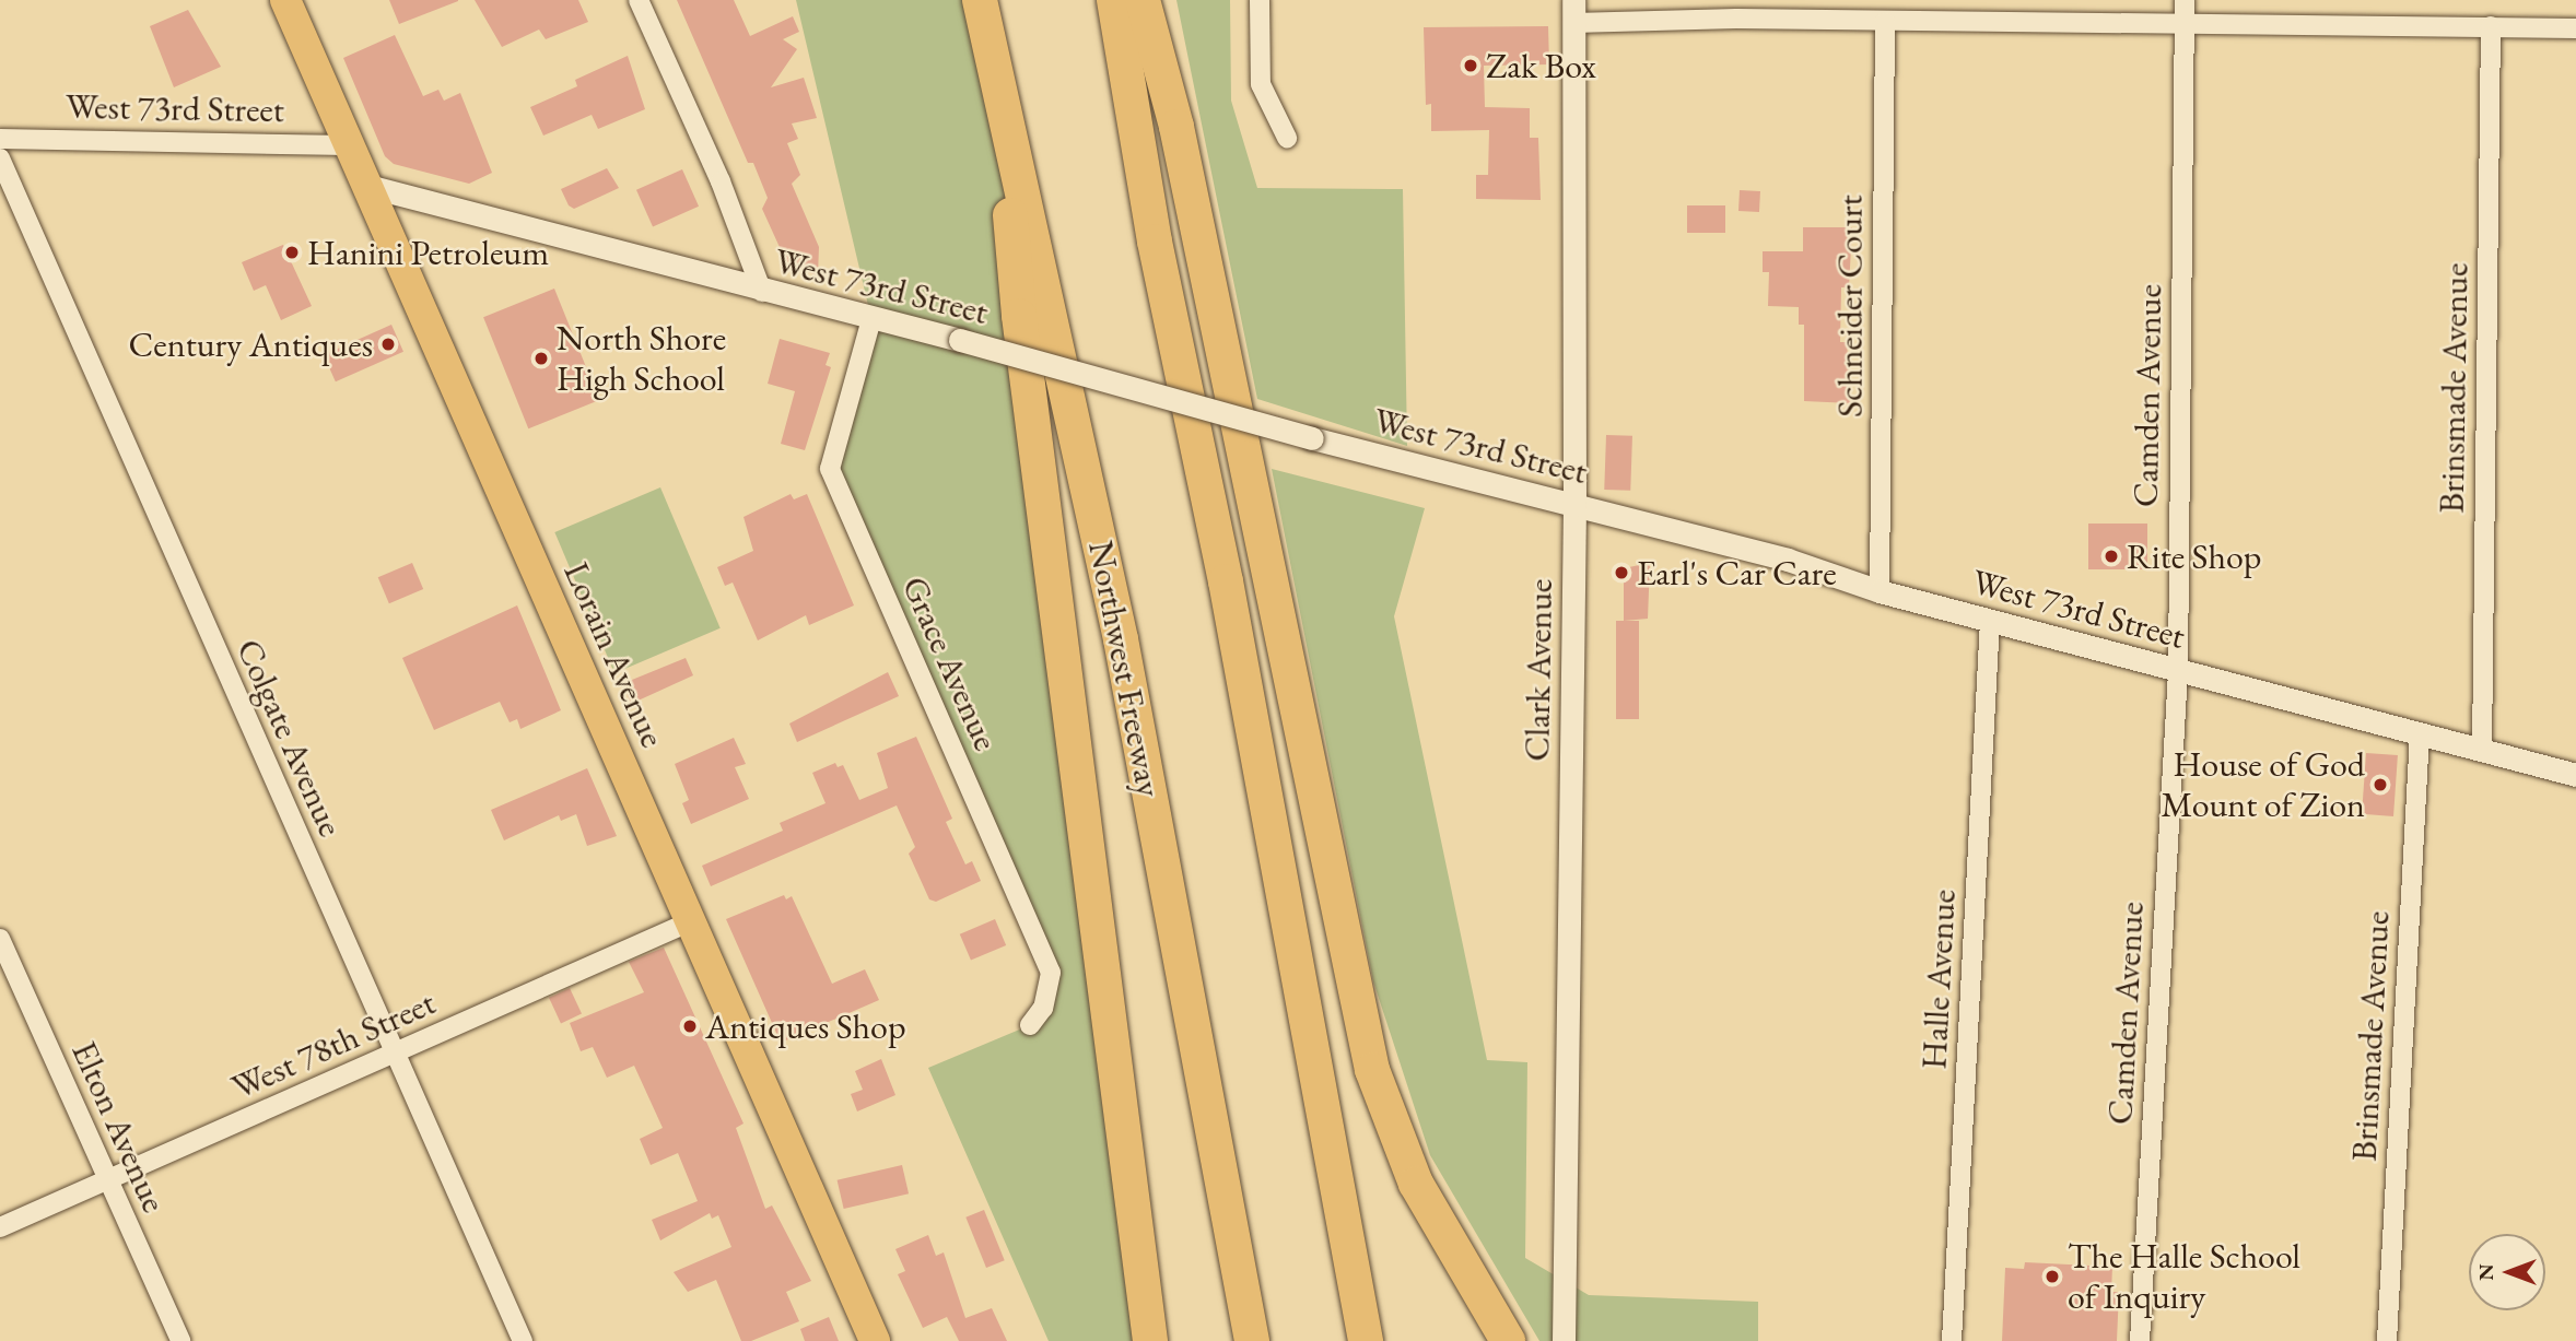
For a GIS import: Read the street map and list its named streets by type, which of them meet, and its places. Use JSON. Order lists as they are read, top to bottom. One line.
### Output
{"streets":{"highway":["Northwest Freeway"],"main road":["Lorain Avenue"],"street":["West 73rd Street","Schneider Court","Brinsmade Avenue","Camden Avenue","Grace Avenue","Clark Avenue","Colgate Avenue","Halle Avenue","West 78th Street","Elton Avenue"]},"crossings":[["West 73rd Street","Schneider Court"],["West 73rd Street","Brinsmade Avenue"],["West 73rd Street","Camden Avenue"],["West 73rd Street","Lorain Avenue"],["West 73rd Street","Grace Avenue"],["West 73rd Street","Clark Avenue"],["West 73rd Street","Halle Avenue"],["Lorain Avenue","West 78th Street"],["Colgate Avenue","West 78th Street"],["West 78th Street","Elton Avenue"]],"places":["Zak Box","Hanini Petroleum","Century Antiques","North Shore High School","Rite Shop","Earl's Car Care","House of God Mount of Zion","Antiques Shop","The Halle School of Inquiry"],"north":"left"}
